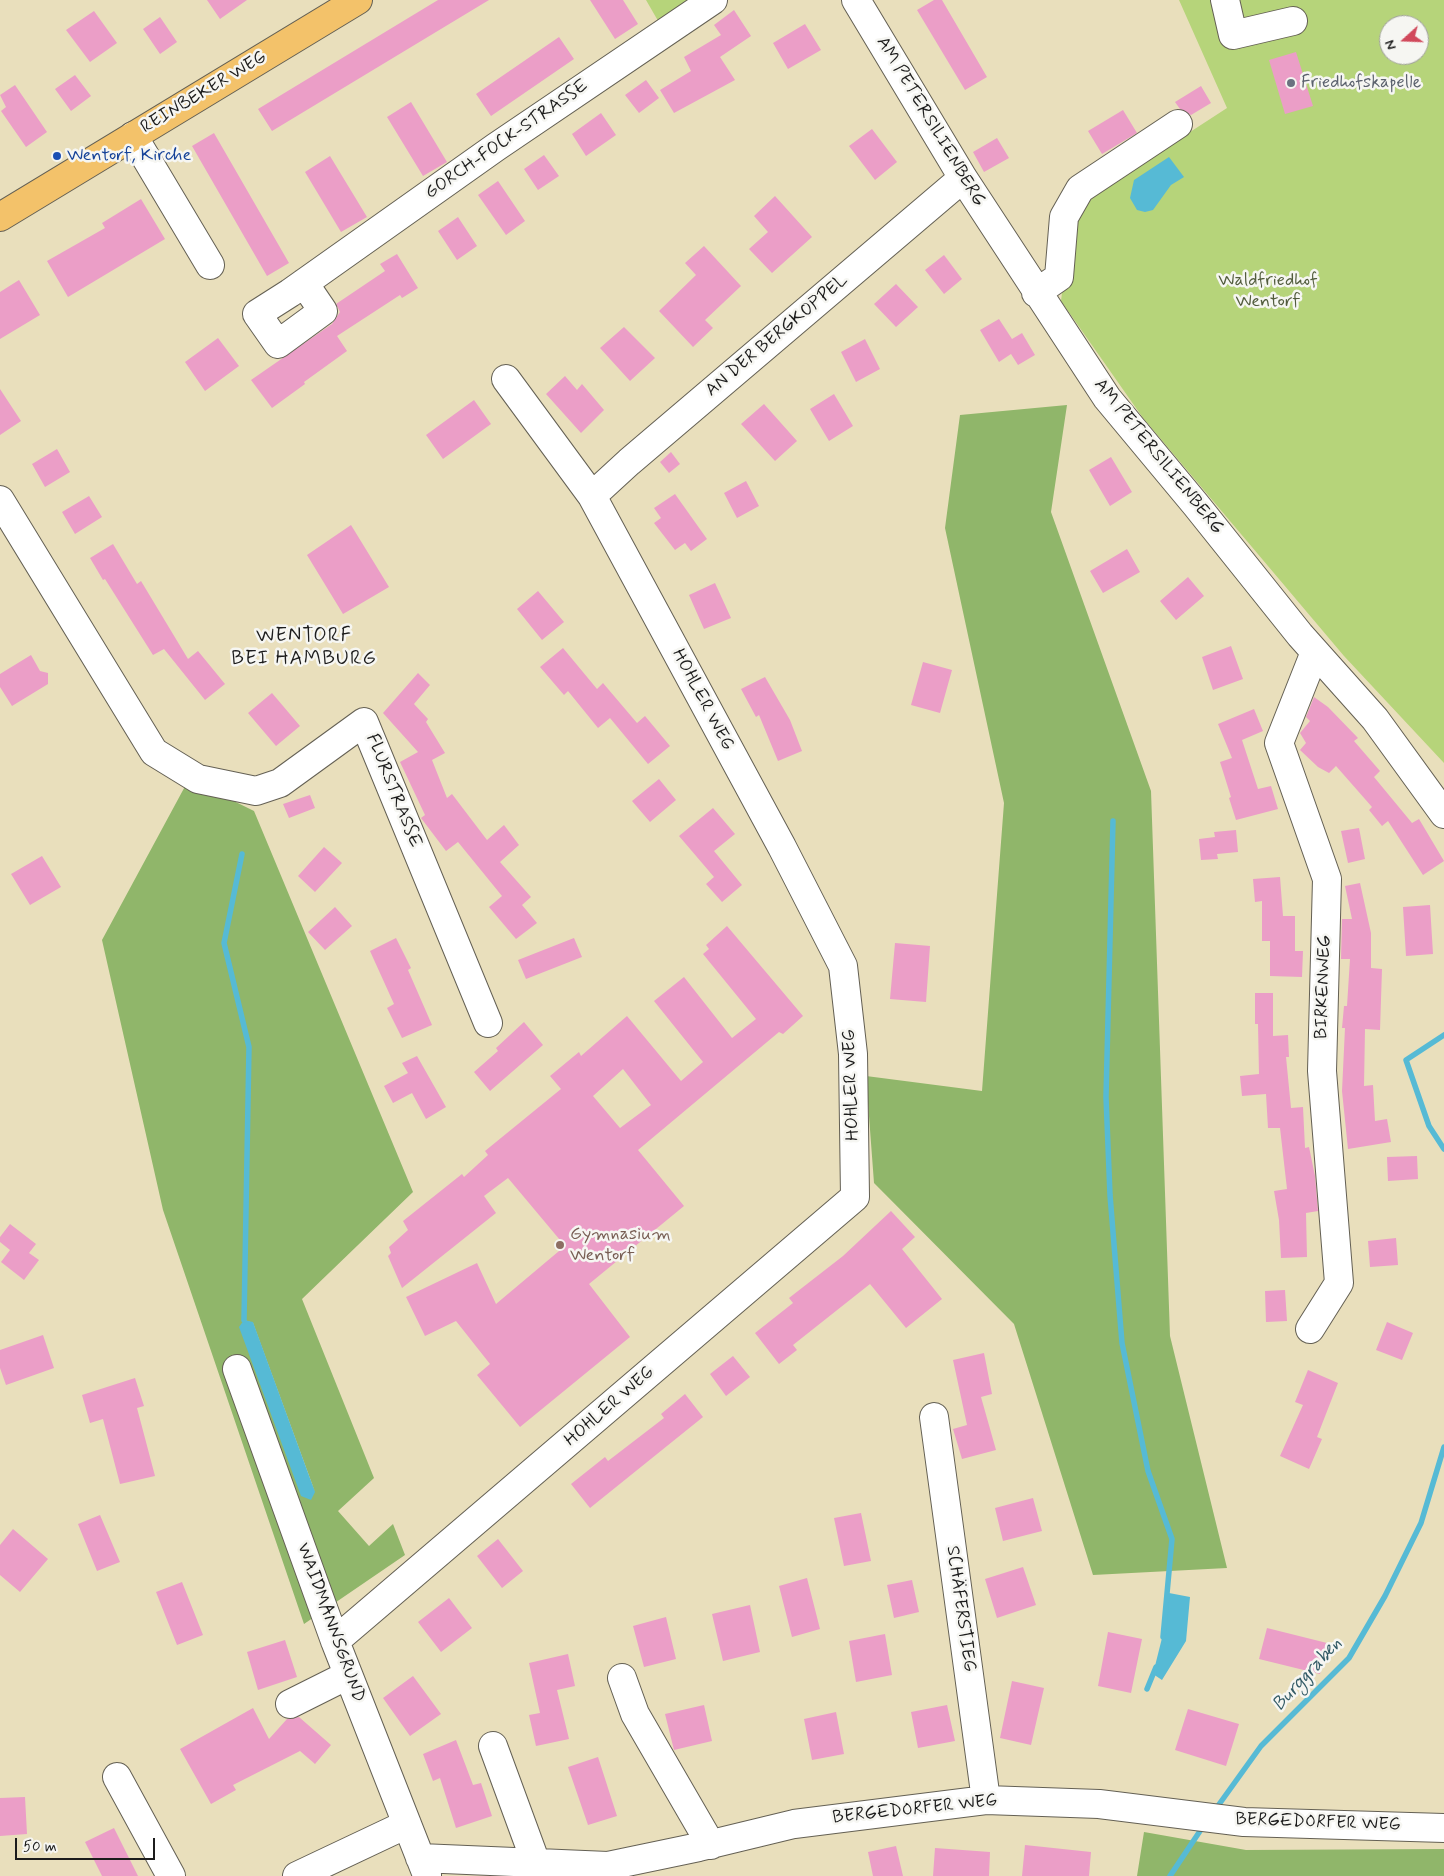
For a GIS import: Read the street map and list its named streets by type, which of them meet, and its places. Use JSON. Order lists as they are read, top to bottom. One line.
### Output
{"streets":{"main road":["REINBEKER WEG"],"street":["AM PETERSILIENBERG","GORCH-FOCK-STRASSE","AN DER BERGKOPPEL","HOHLER WEG","FLURSTRASSE","BIRKENWEG","SCHÄFERSTIEG","WAIDMANNSGRUND","BERGEDORFER WEG"]},"crossings":[["AM PETERSILIENBERG","AN DER BERGKOPPEL"],["AM PETERSILIENBERG","BIRKENWEG"],["AN DER BERGKOPPEL","HOHLER WEG"],["HOHLER WEG","WAIDMANNSGRUND"],["SCHÄFERSTIEG","BERGEDORFER WEG"],["WAIDMANNSGRUND","BERGEDORFER WEG"]],"districts":["WENTORF BEI HAMBURG"],"water":["Burggraben"],"parks":["Waldfriedhof Wentorf"],"places":["Friedhofskapelle","Wentorf, Kirche","Gymnasium Wentorf"],"scale_bar":"50 m","north":"left"}
